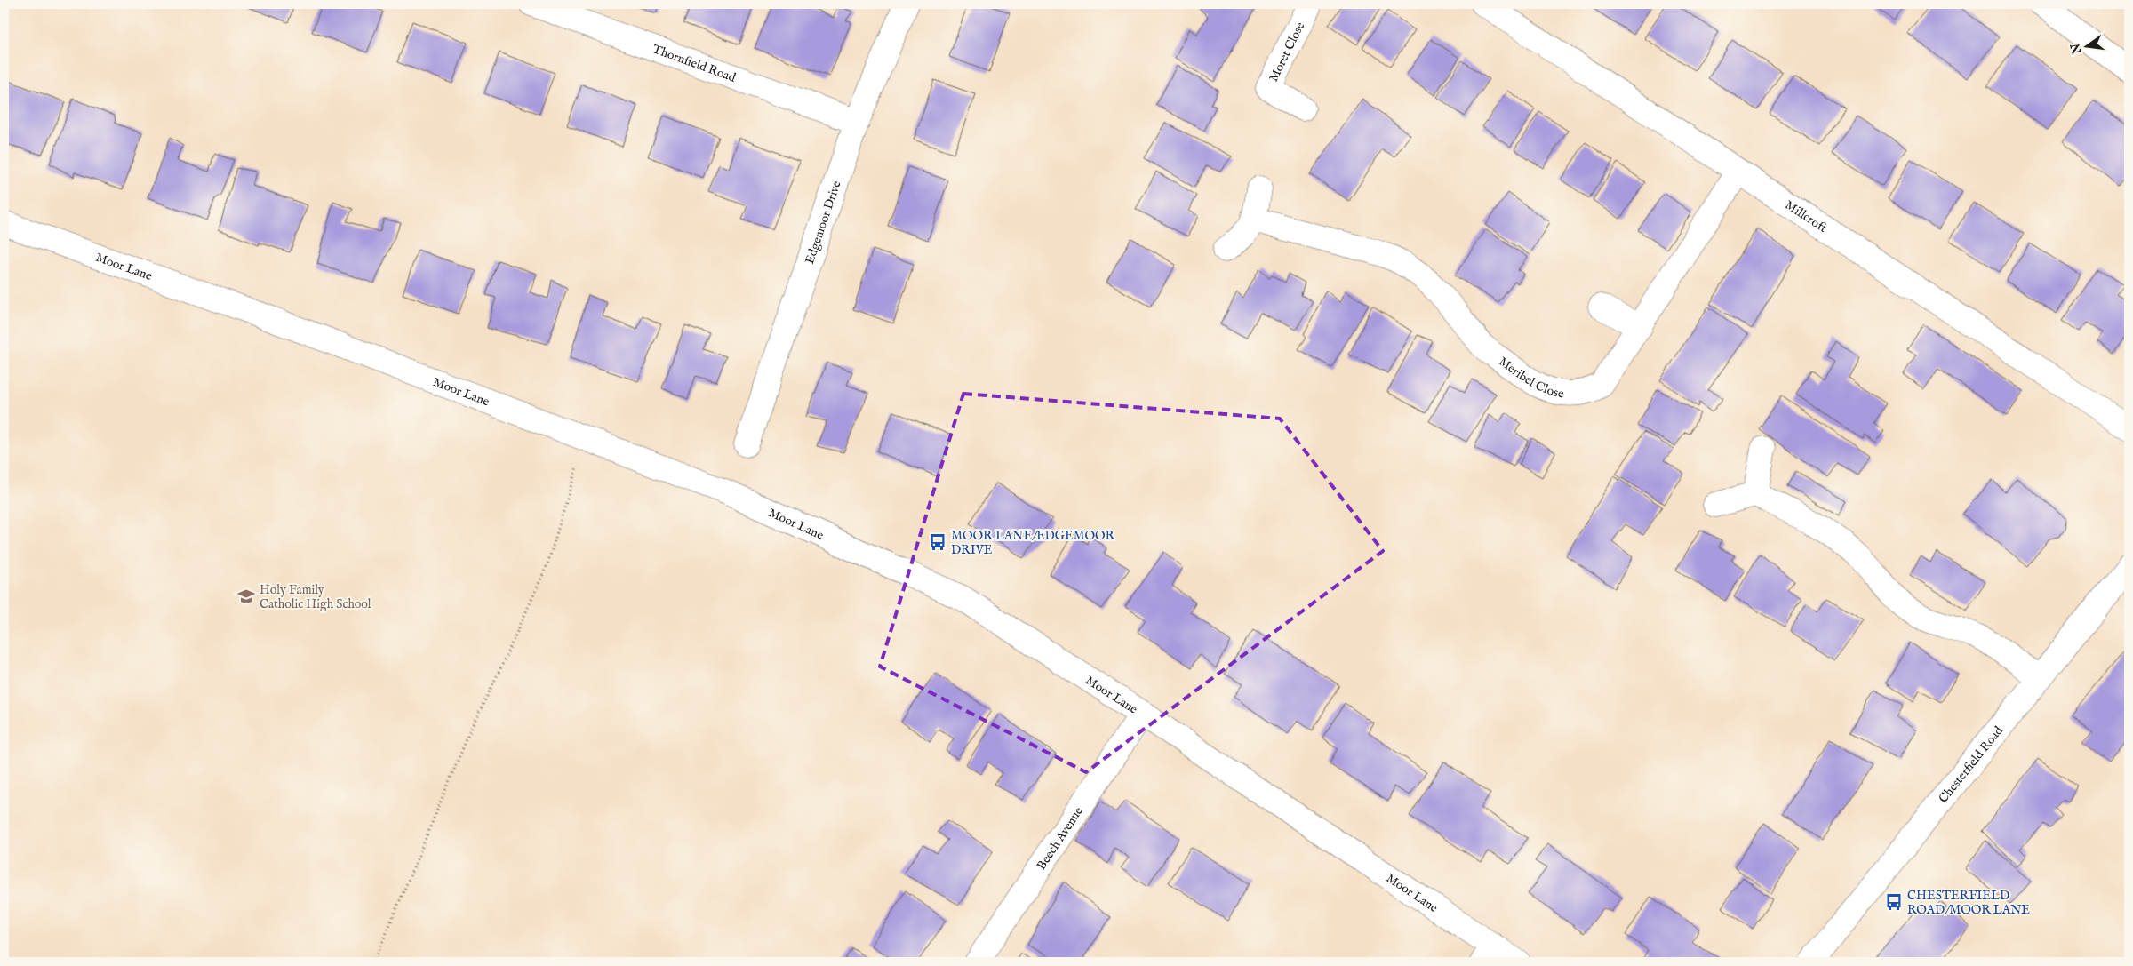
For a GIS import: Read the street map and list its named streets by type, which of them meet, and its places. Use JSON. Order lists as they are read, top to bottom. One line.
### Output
{"streets":{"main road":["Moret Close","Thornfield Road","Millcroft","Edgemoor Drive","Moor Lane","Meribel Close","Chesterfield Road","Beech Avenue"]},"crossings":[["Thornfield Road","Edgemoor Drive"],["Millcroft","Meribel Close"],["Moor Lane","Beech Avenue"]],"places":{"bus stop":["MOOR LANE/EDGEMOOR DRIVE","CHESTERFIELD ROAD/MOOR LANE"],"school or university":["Holy Family Catholic High School"]},"north":"left"}
